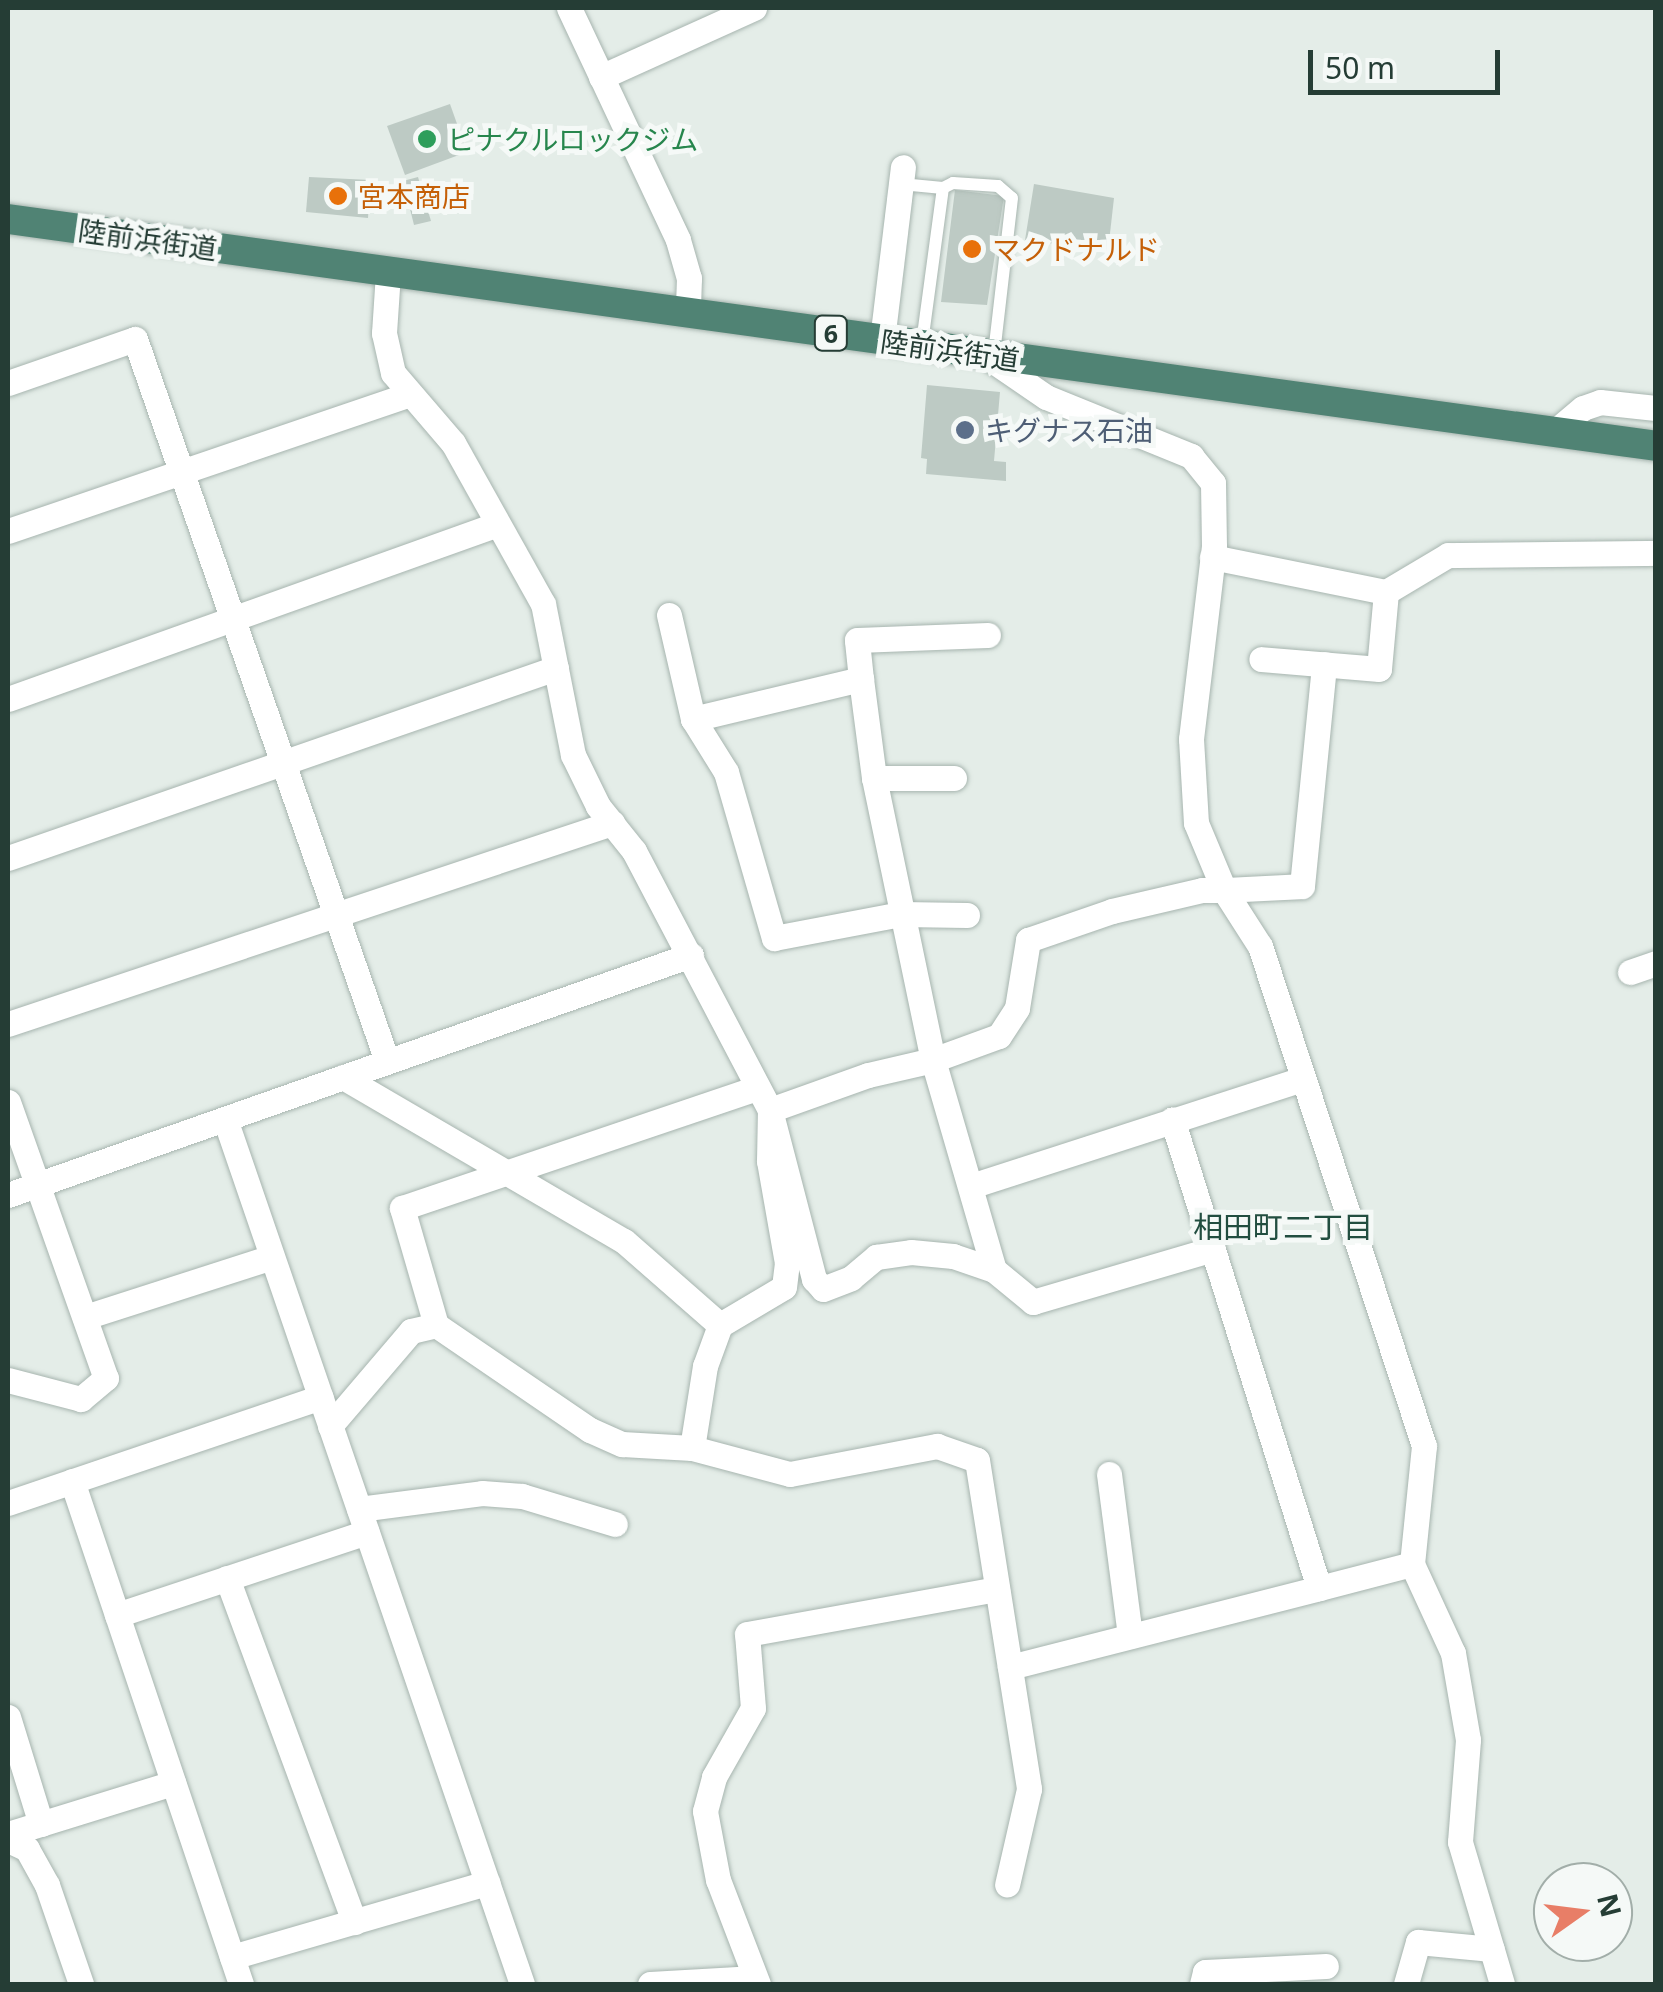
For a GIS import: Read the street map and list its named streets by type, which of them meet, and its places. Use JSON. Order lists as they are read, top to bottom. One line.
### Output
{"streets":{"highway":["陸前浜街道","6"]},"districts":["相田町二丁目"],"places":["ピナクルロックジム","宮本商店","マクドナルド","キグナス石油"],"scale_bar":"50 m","north":"right"}
